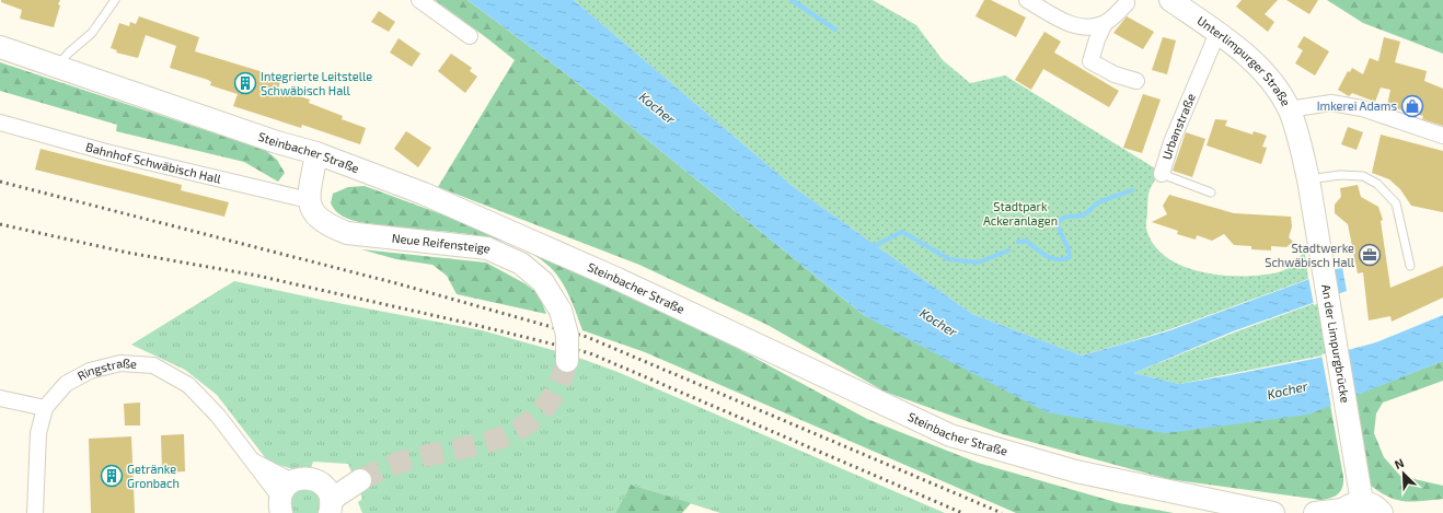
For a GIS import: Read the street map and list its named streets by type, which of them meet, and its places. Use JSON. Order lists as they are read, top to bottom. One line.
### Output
{"streets":{"main road":["Unterlimpurger Straße","Steinbacher Straße","Neue Reifensteige","An der Limpurgbrücke"],"street":["Urbanstraße","Bahnhof Schwäbisch Hall","Ringstraße"]},"crossings":[["Unterlimpurger Straße","Urbanstraße"],["Unterlimpurger Straße","An der Limpurgbrücke"],["Bahnhof Schwäbisch Hall","Neue Reifensteige"]],"water":["Kocher"],"parks":["Stadtpark Ackeranlagen"],"places":{"building":["Integrierte Leitstelle Schwäbisch Hall","Getränke Gronbach"],"shop":["Imkerei Adams"],"office":["Stadtwerke Schwäbisch Hall"]},"north":"top left"}
